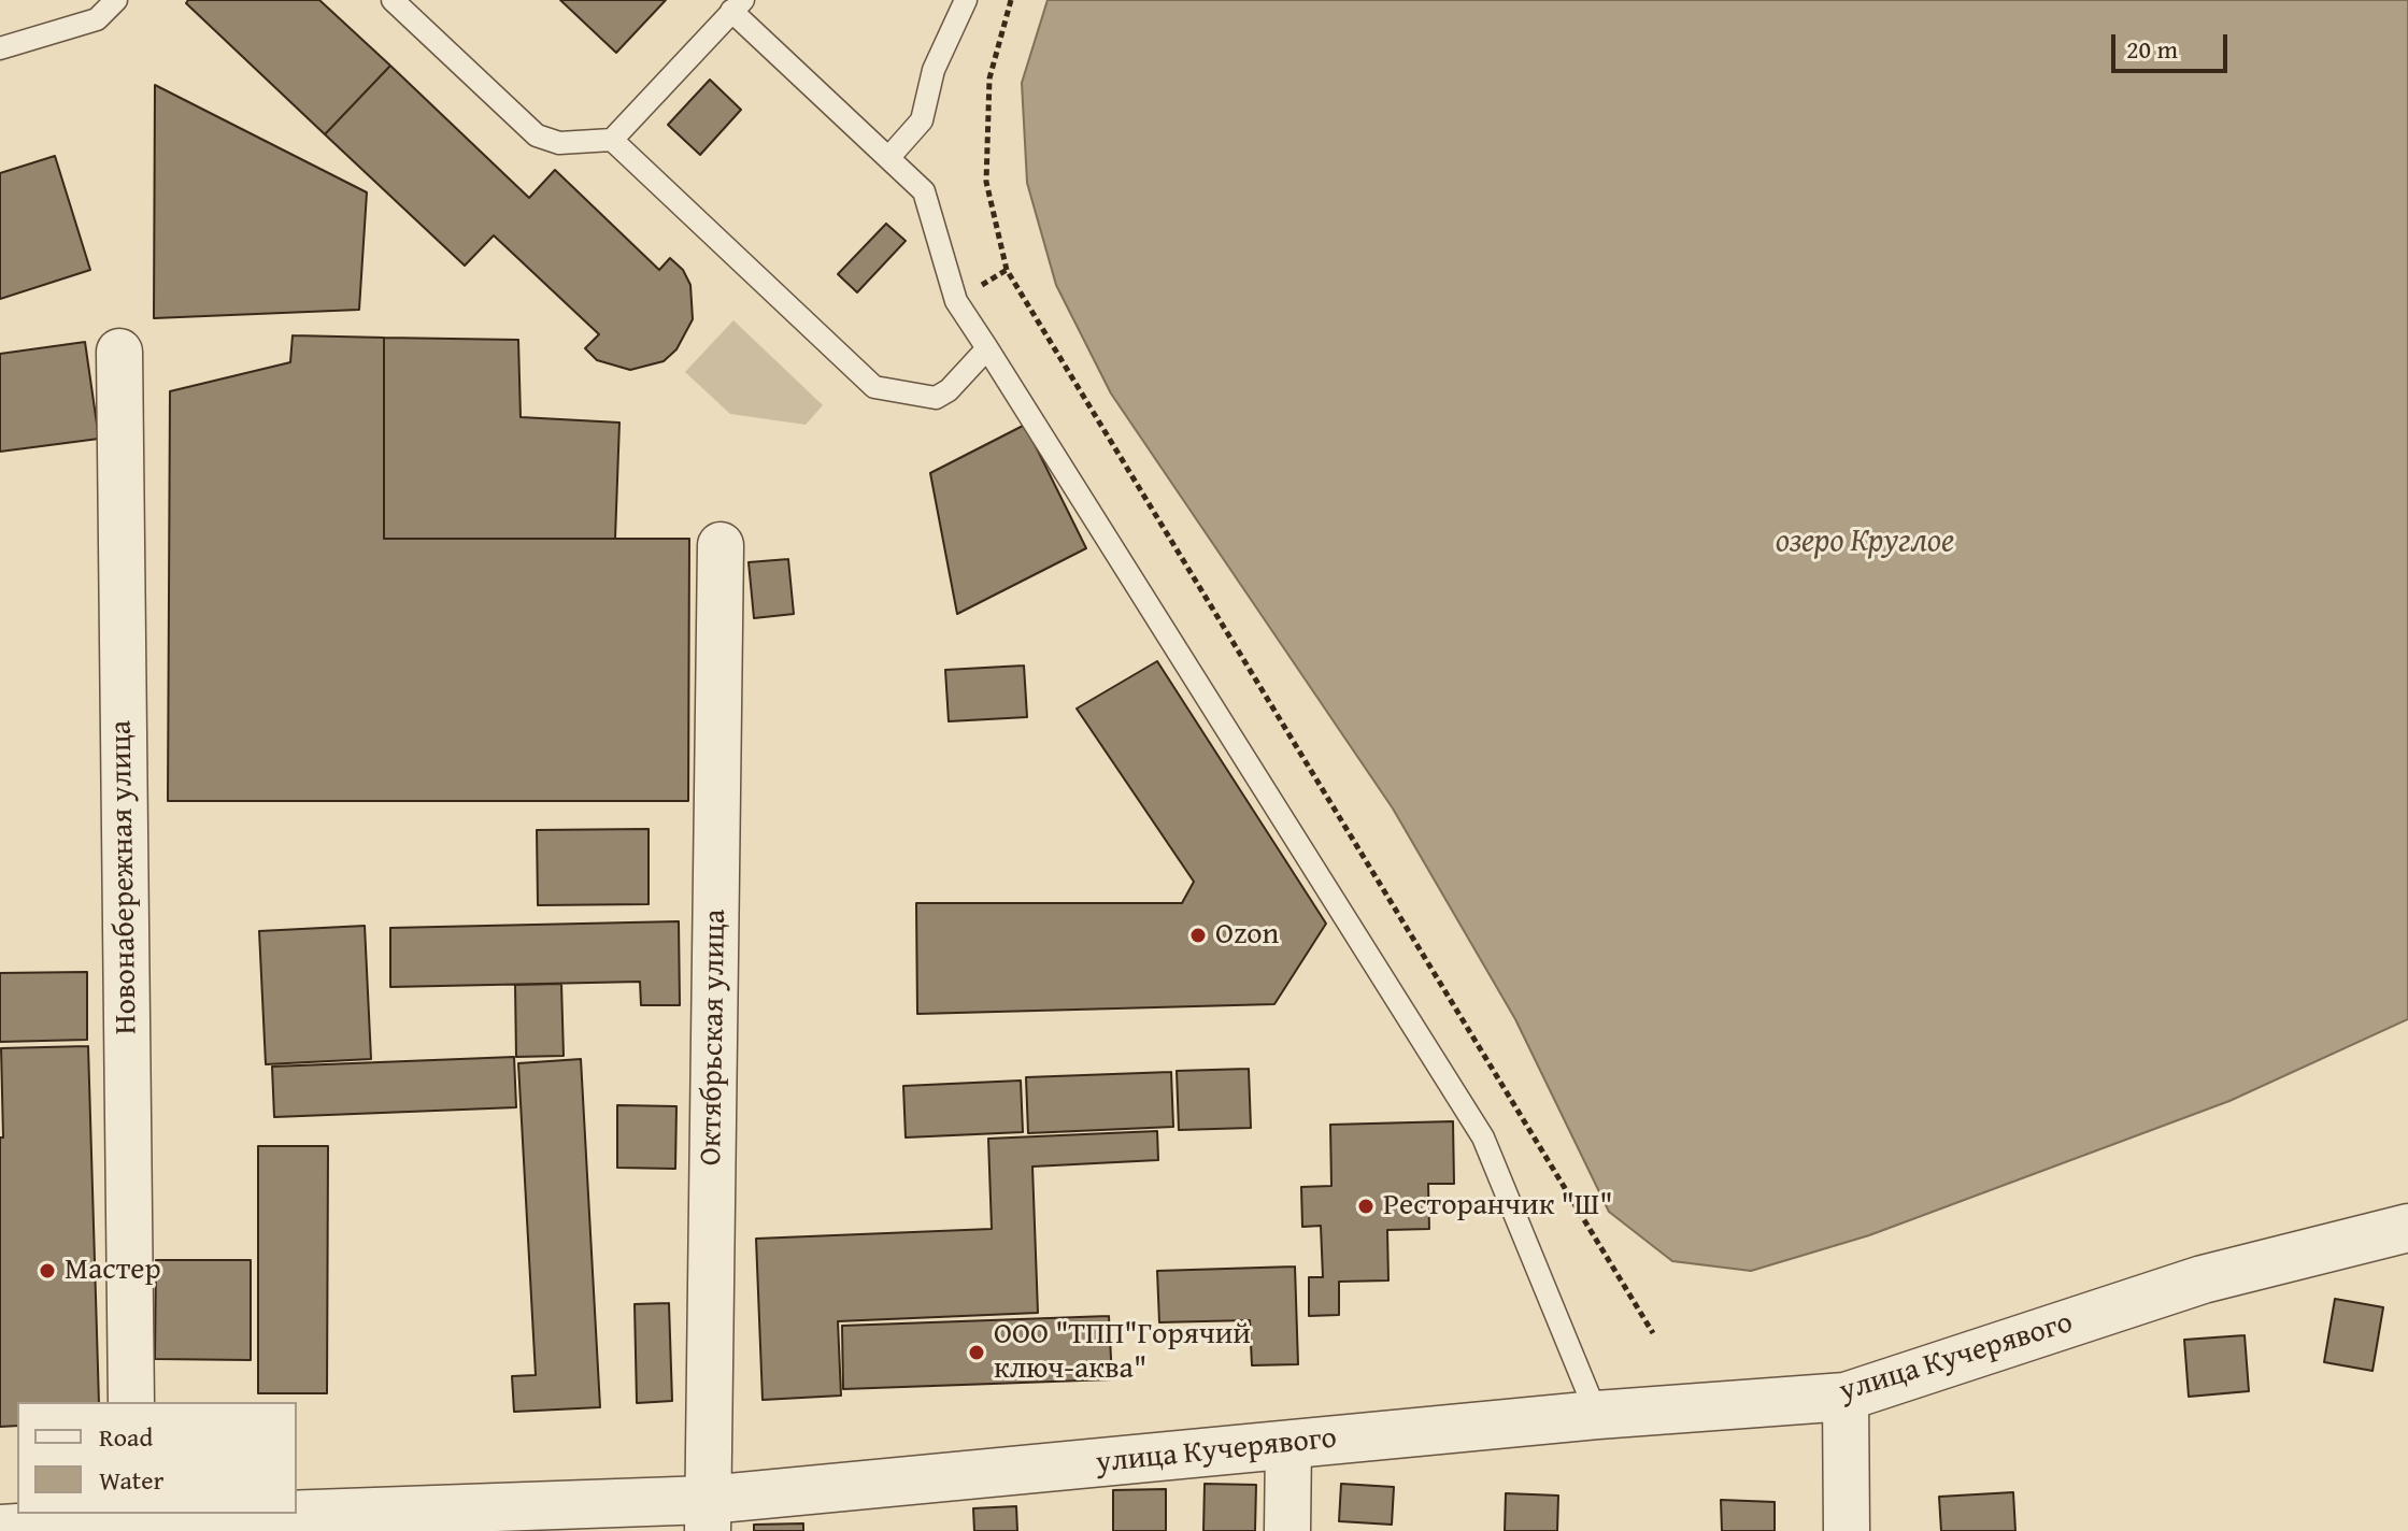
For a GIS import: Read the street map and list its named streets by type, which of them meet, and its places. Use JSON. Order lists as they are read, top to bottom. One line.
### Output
{"streets":{"street":["Новонабережная улица","Октябрьская улица","улица Кучерявого"]},"crossings":[["Октябрьская улица","улица Кучерявого"]],"water":["озеро Круглое"],"places":["Ozon","Ресторанчик \"Ш\"","Мастер","ООО \"ТПП\"Горячий ключ-аква\""],"legend":["Road","Water"],"scale_bar":"20 m"}
